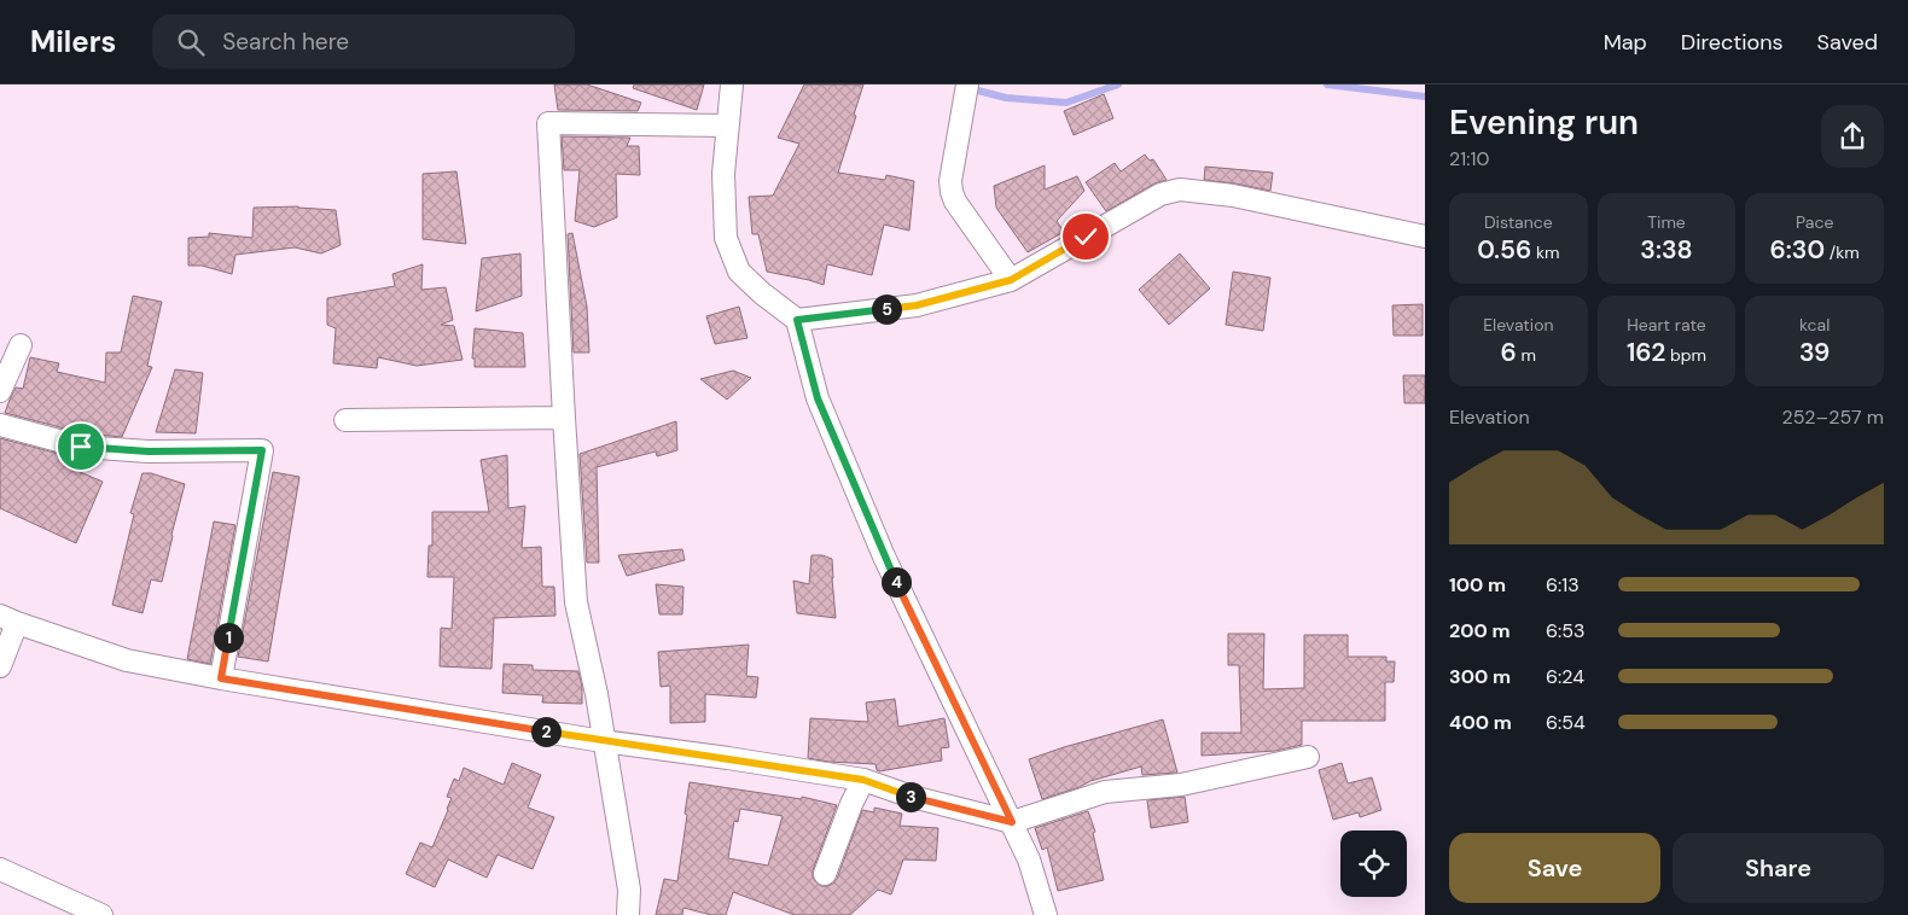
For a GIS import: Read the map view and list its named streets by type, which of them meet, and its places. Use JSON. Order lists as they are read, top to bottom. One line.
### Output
{"page":{"header":"Milers","search":"Search here","nav":["Map","Directions","Saved"],"heading":["Evening run","21:10"],"stats":[["Distance","0.56 km"],["Time","3:38"],["Pace","6:30 /km"],["Elevation","6 m"],["Heart rate","162 bpm"],["kcal","39"]],"pins":["5","4","1","2","3"],"chart":["Elevation","252–257 m"],"list":[{"name":"100 m","note":"6:13"},{"name":"200 m","note":"6:53"},{"name":"300 m","note":"6:24"},{"name":"400 m","note":"6:54"}],"buttons":["Save","Share"]}}
